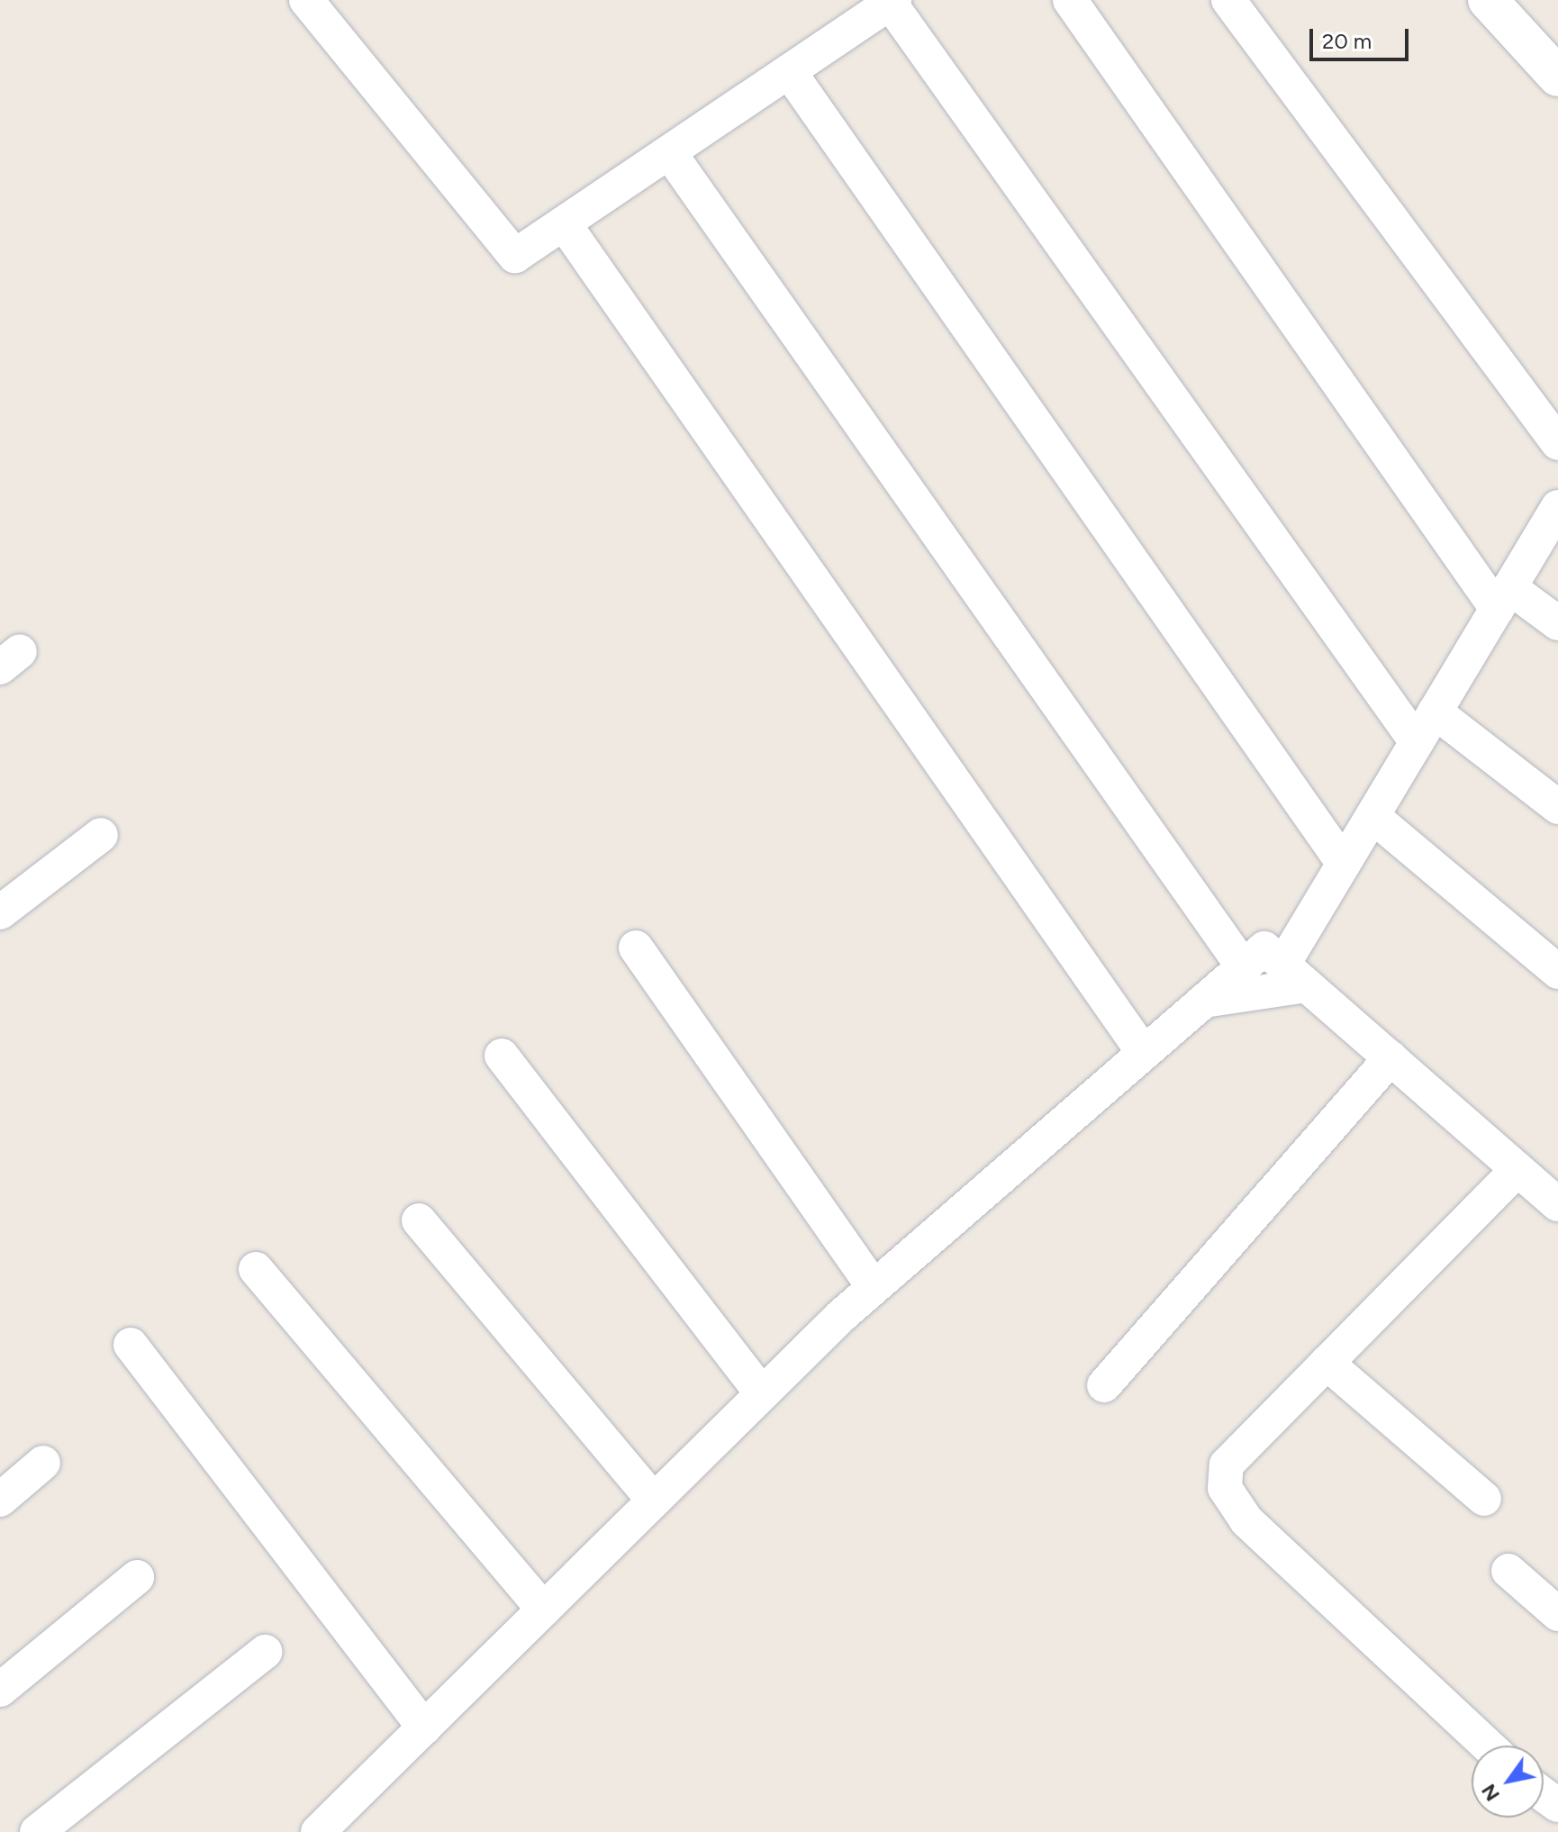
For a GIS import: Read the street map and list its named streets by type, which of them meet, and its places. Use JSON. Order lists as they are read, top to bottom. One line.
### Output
{"scale_bar":"20 m","north":"bottom left"}
